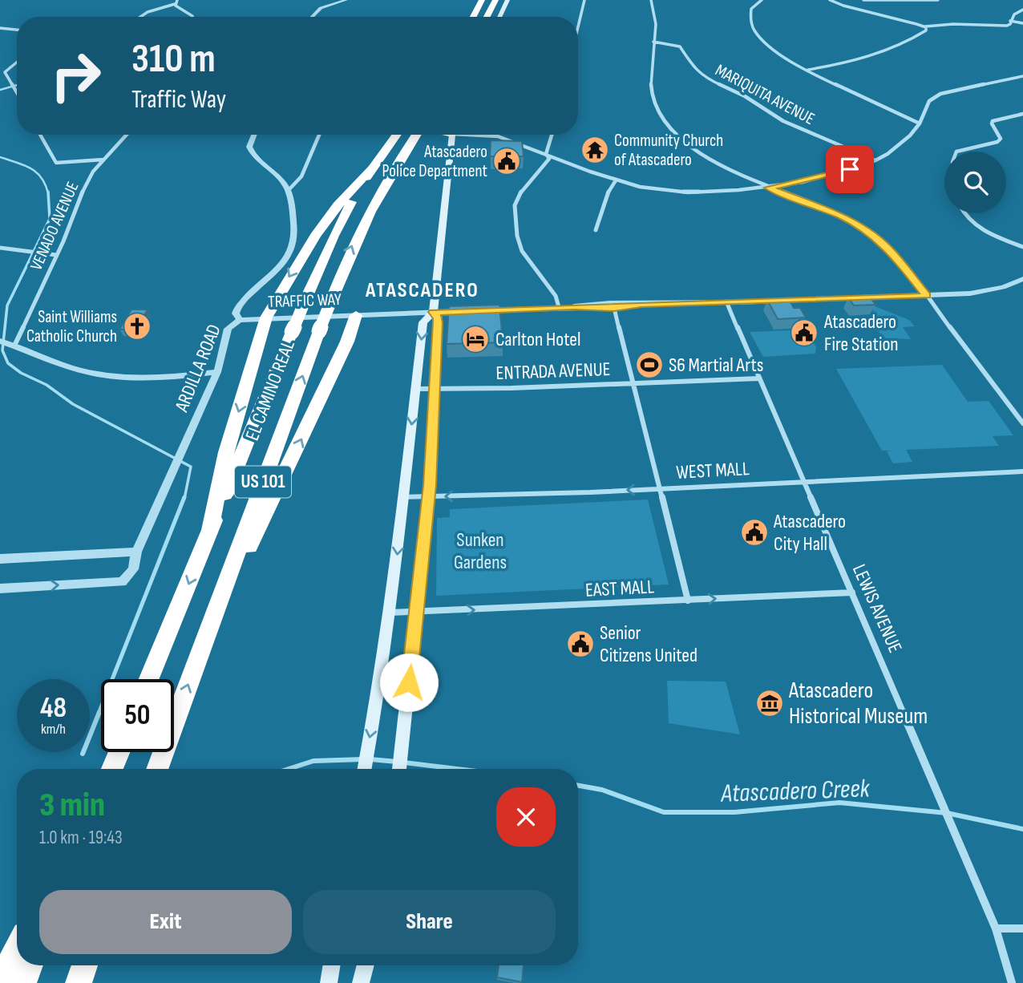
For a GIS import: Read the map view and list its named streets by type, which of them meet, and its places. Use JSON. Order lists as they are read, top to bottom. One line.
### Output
{"streets":{"highway":["EL CAMINO REAL","US 101"],"street":["MARIQUITA AVENUE","VENADO AVENUE","TRAFFIC WAY","ARDILLA ROAD","ENTRADA AVENUE","WEST MALL","EAST MALL","LEWIS AVENUE"]},"crossings":[["TRAFFIC WAY","ARDILLA ROAD"],["ENTRADA AVENUE","LEWIS AVENUE"],["WEST MALL","LEWIS AVENUE"],["EAST MALL","LEWIS AVENUE"]],"one_way":["WEST MALL","EAST MALL"],"districts":["ATASCADERO"],"water":["Atascadero Creek"],"parks":["Sunken Gardens"],"places":{"temple":["Community Church of Atascadero"],"public building":["Atascadero Police Department","Atascadero Fire Station","Atascadero City Hall","Senior Citizens United"],"church":["Saint Williams Catholic Church"],"hotel":["Carlton Hotel"],"sports":["S6 Martial Arts"],"museum":["Atascadero Historical Museum"]},"page":{"turn":["310 m","Traffic Way"],"speed":"48 km/h","limit":"50","heading":["3 min","1.0 km · 19:43"],"buttons":["Exit","Share"]}}
